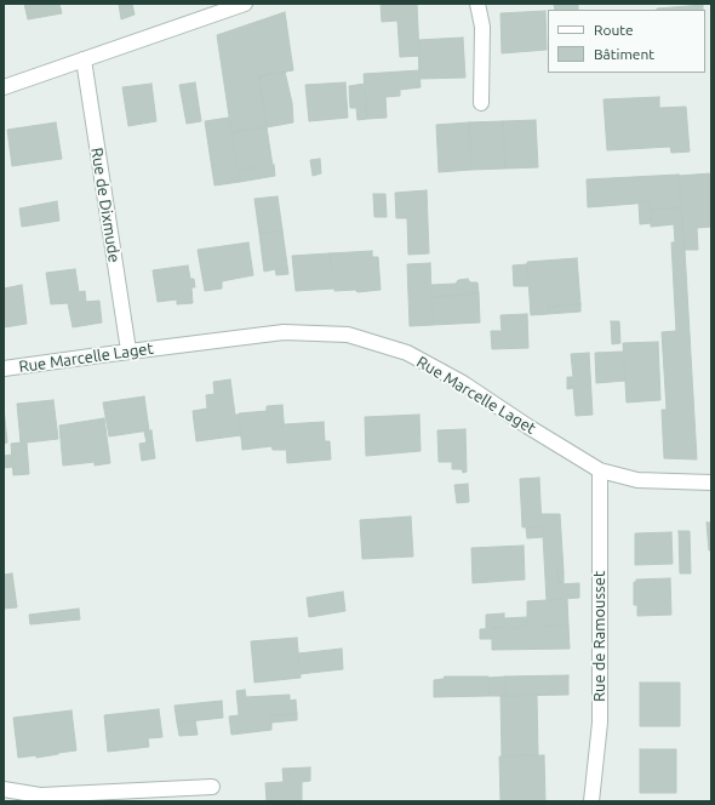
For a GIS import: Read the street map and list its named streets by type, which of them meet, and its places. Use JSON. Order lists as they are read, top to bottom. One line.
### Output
{"streets":{"street":["Rue de Dixmude","Rue Marcelle Laget","Rue de Ramousset"]},"crossings":[["Rue de Dixmude","Rue Marcelle Laget"],["Rue Marcelle Laget","Rue de Ramousset"]],"legend":["Route","Bâtiment"]}
